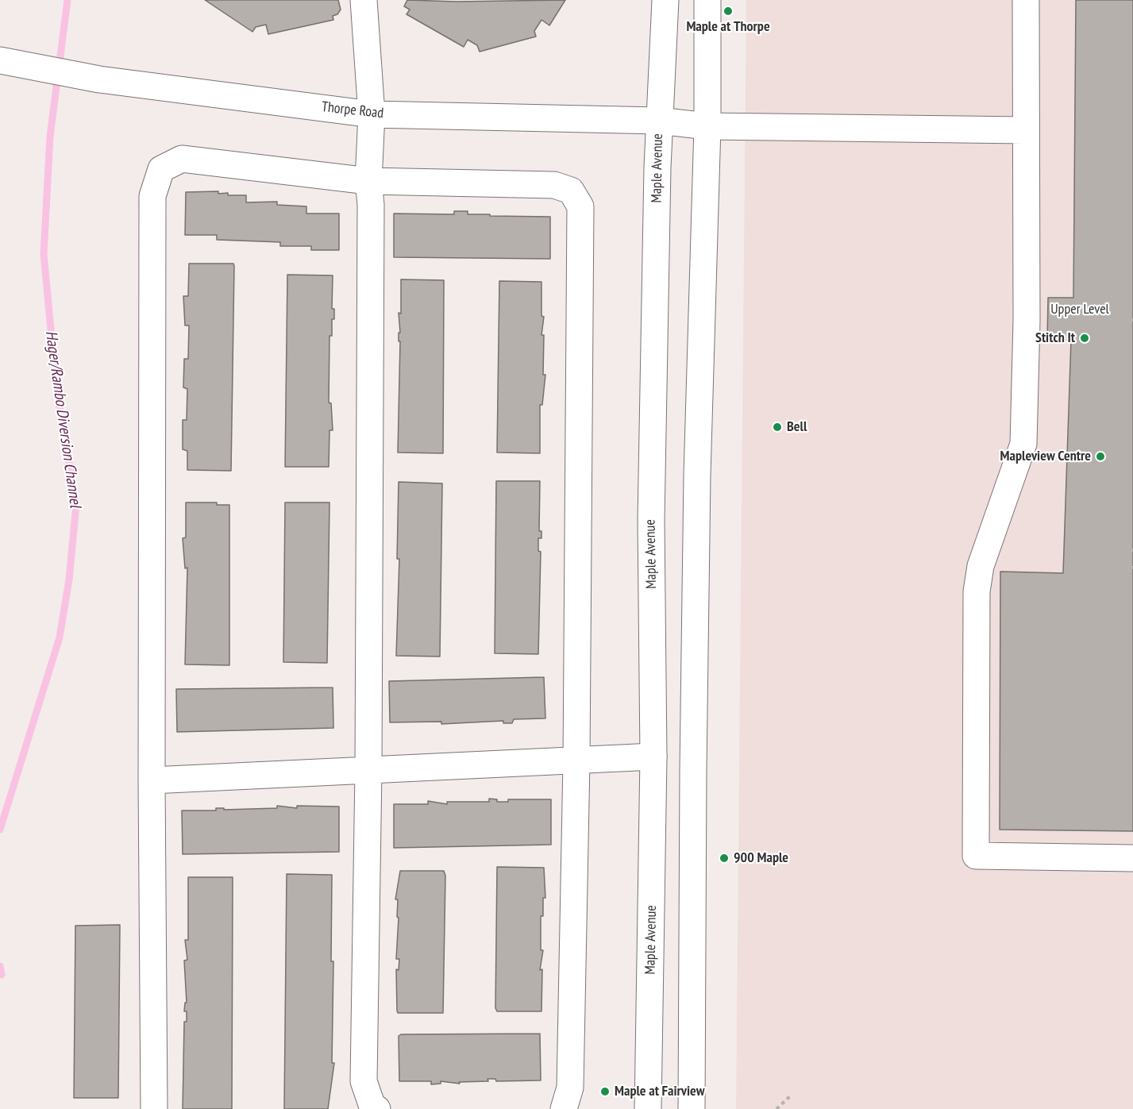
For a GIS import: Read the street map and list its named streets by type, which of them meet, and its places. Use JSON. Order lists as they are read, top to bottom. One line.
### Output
{"streets":{"main road":["Thorpe Road","Maple Avenue"],"path":["Upper Level"]},"crossings":[["Thorpe Road","Maple Avenue"]],"water":["Hager/Rambo Diversion Channel"],"places":["Maple at Thorpe","Stitch It","Bell","Mapleview Centre","900 Maple","Maple at Fairview"]}
